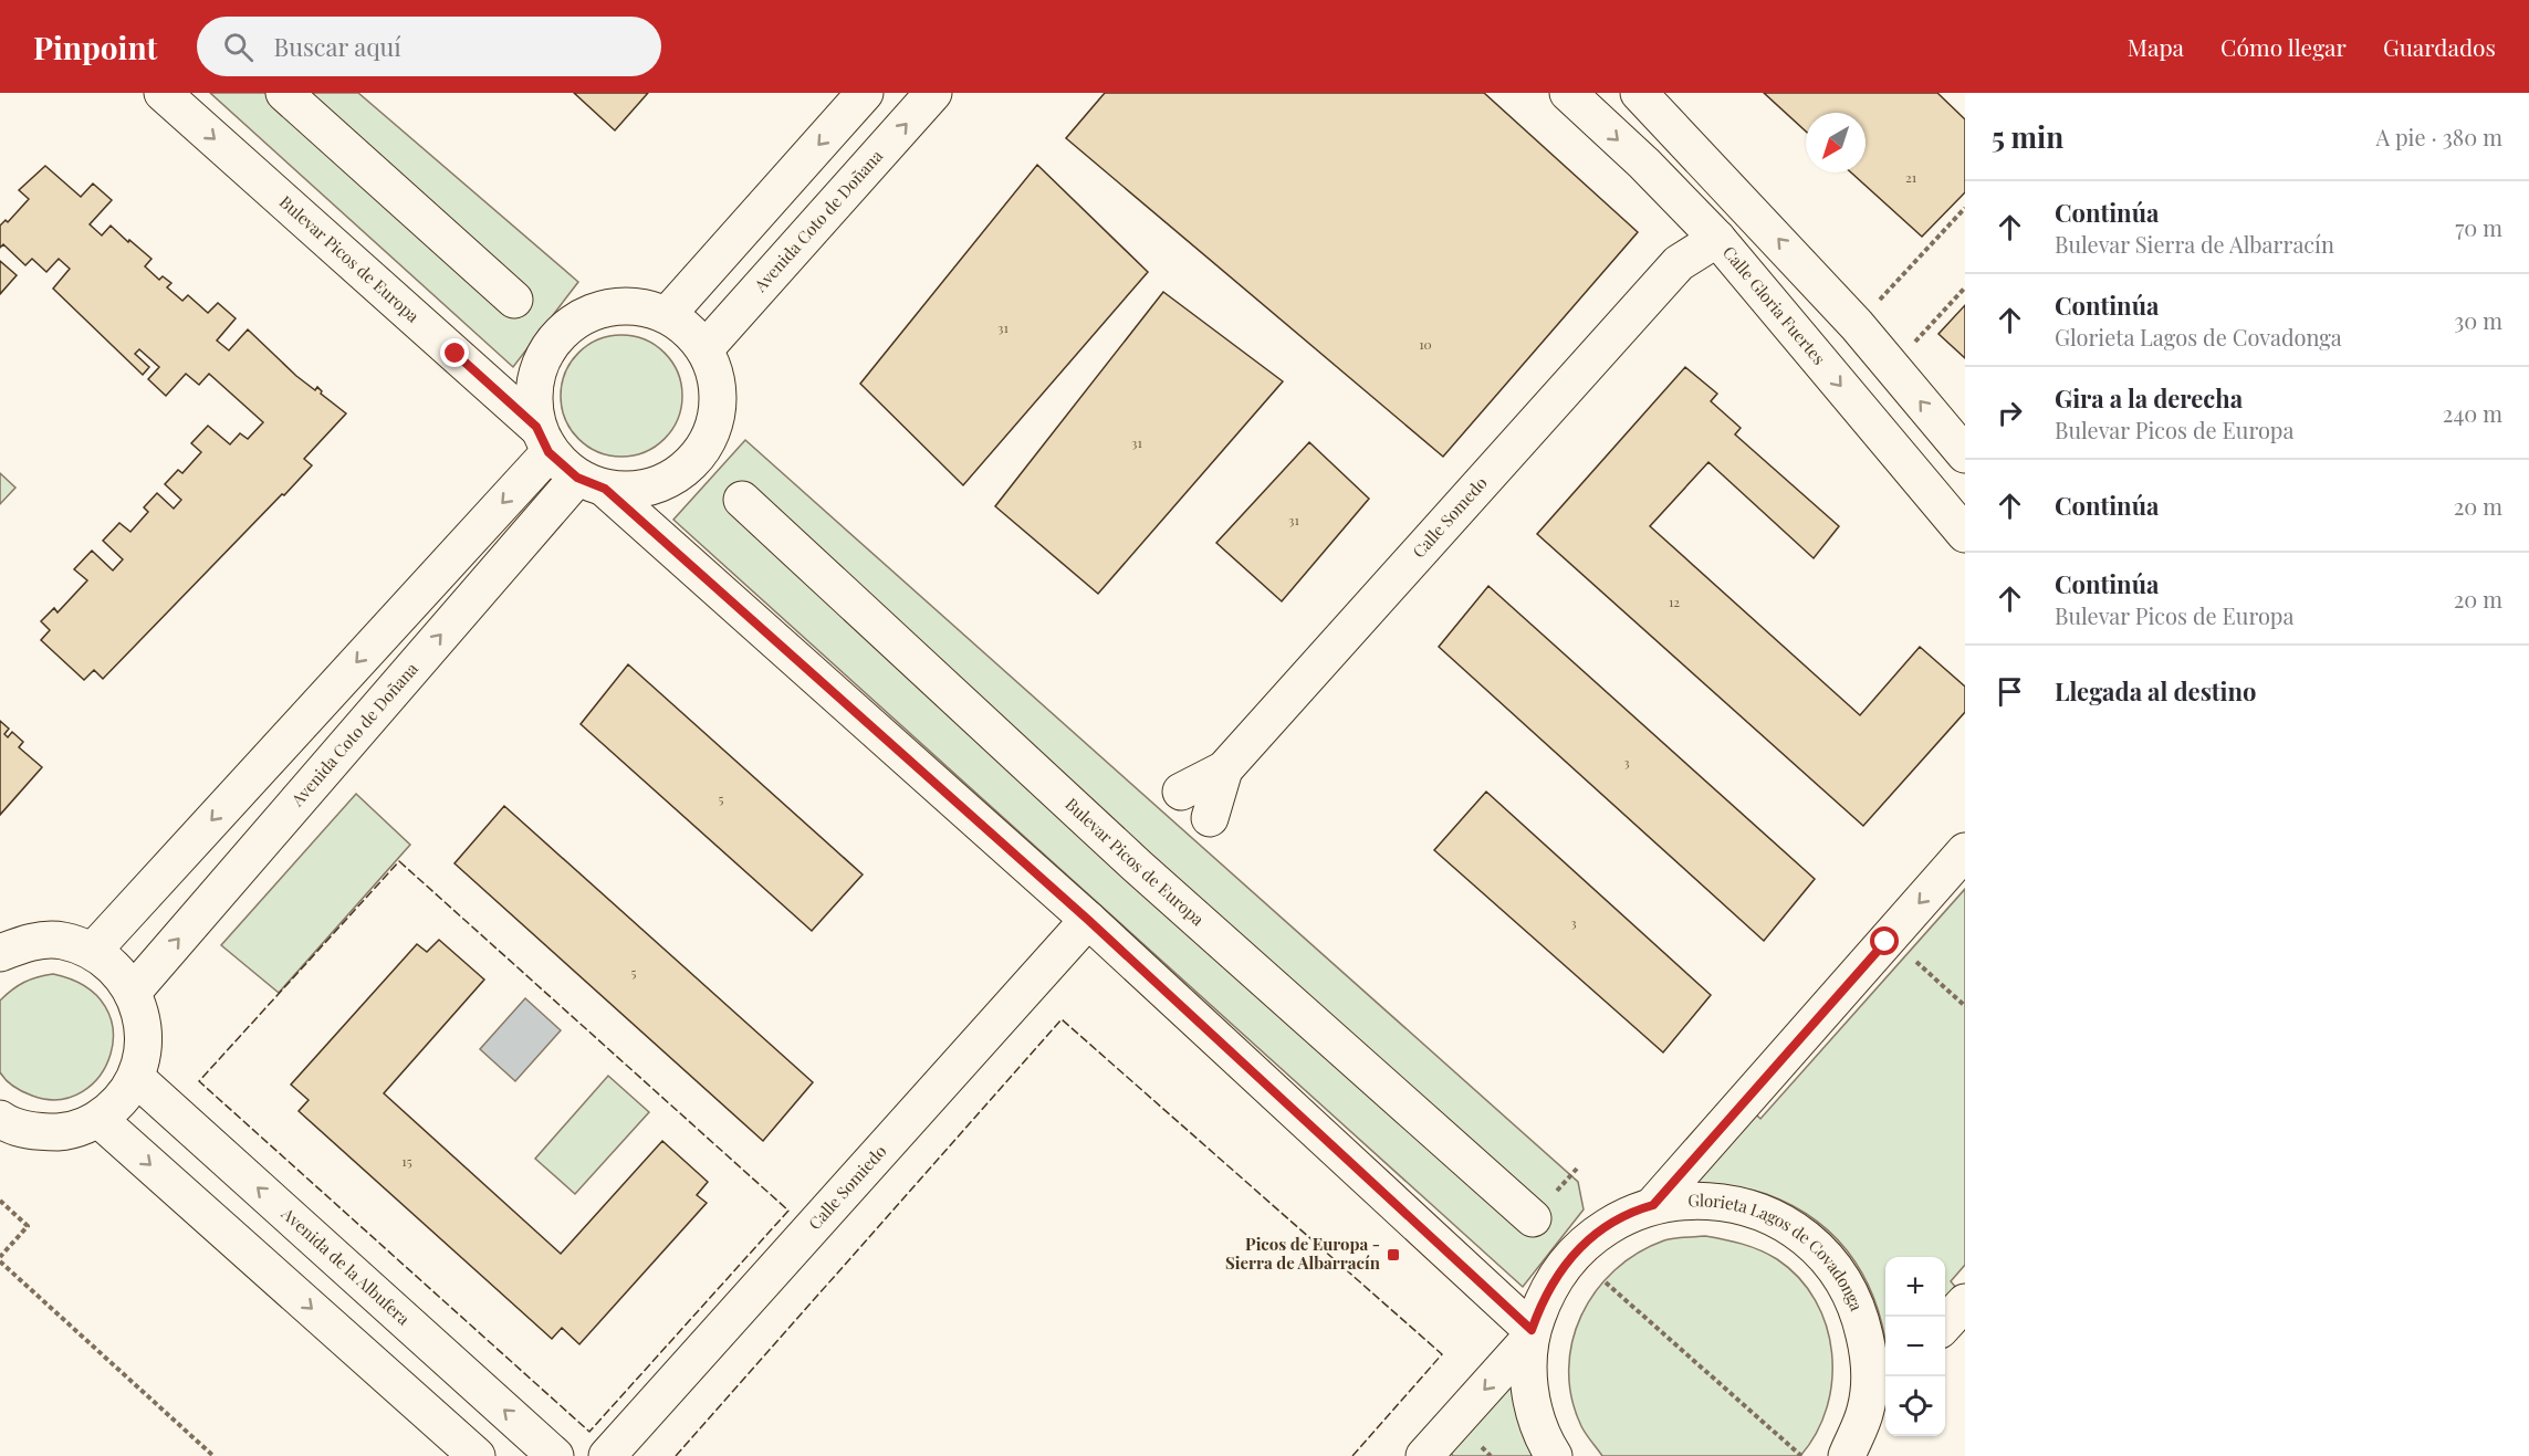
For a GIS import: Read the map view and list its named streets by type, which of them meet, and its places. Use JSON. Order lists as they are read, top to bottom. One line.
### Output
{"streets":{"street":["Avenida Coto de Doñana","Bulevar Picos de Europa","Calle Gloria Fuertes","Calle Somedo","Calle Somiedo","Glorieta Lagos de Covadonga","Avenida de la Albufera"]},"crossings":[["Avenida Coto de Doñana","Bulevar Picos de Europa"],["Calle Gloria Fuertes","Calle Somedo"]],"places":{"transit":["Picos de Europa - Sierra de Albarracín"]},"house_numbers":["21","31","10","31","31","12","3","5","3","5","15"],"north":"bottom left","page":{"header":"Pinpoint","search":"Buscar aquí","nav":["Mapa","Cómo llegar","Guardados"],"heading":["5 min","A pie · 380 m"],"list":[["Continúa","Bulevar Sierra de Albarracín","70 m"],["Continúa","Glorieta Lagos de Covadonga","30 m"],["Gira a la derecha","Bulevar Picos de Europa","240 m"],["Continúa","20 m"],["Continúa","Bulevar Picos de Europa","20 m"],"Llegada al destino"],"map_buttons":["+","−"]}}
